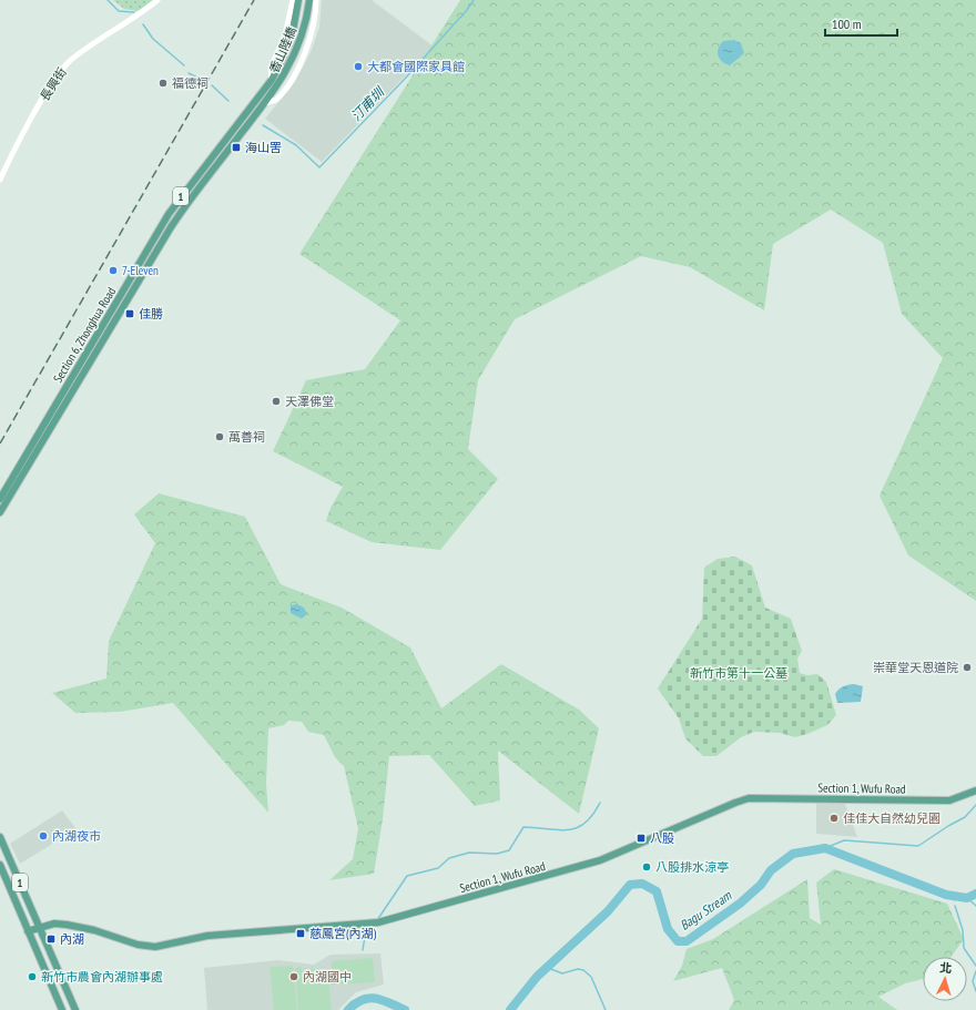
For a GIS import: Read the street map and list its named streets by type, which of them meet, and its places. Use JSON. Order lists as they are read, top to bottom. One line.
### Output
{"streets":{"main road":["香山陸橋","1","Section 6, Zhonghua Road","Section 1, Wufu Road"],"street":["長興街"]},"crossings":[["香山陸橋","Section 6, Zhonghua Road"],["1","Section 1, Wufu Road"]],"water":["汀甫圳","Bagu Stream"],"parks":["新竹市第十一公墓"],"places":{"other":["大都會國際家具館","福德祠","7-Eleven","天澤佛堂","萬善祠","崇華堂天恩道院","佳佳大自然幼兒園","內湖夜市","八股排水涼亭","新竹市農會內湖辦事處","內湖國中"],"transit":["海山罟","佳勝","八股","慈鳳宮(內湖)","內湖"]},"scale_bar":"100 m","north":"top"}
